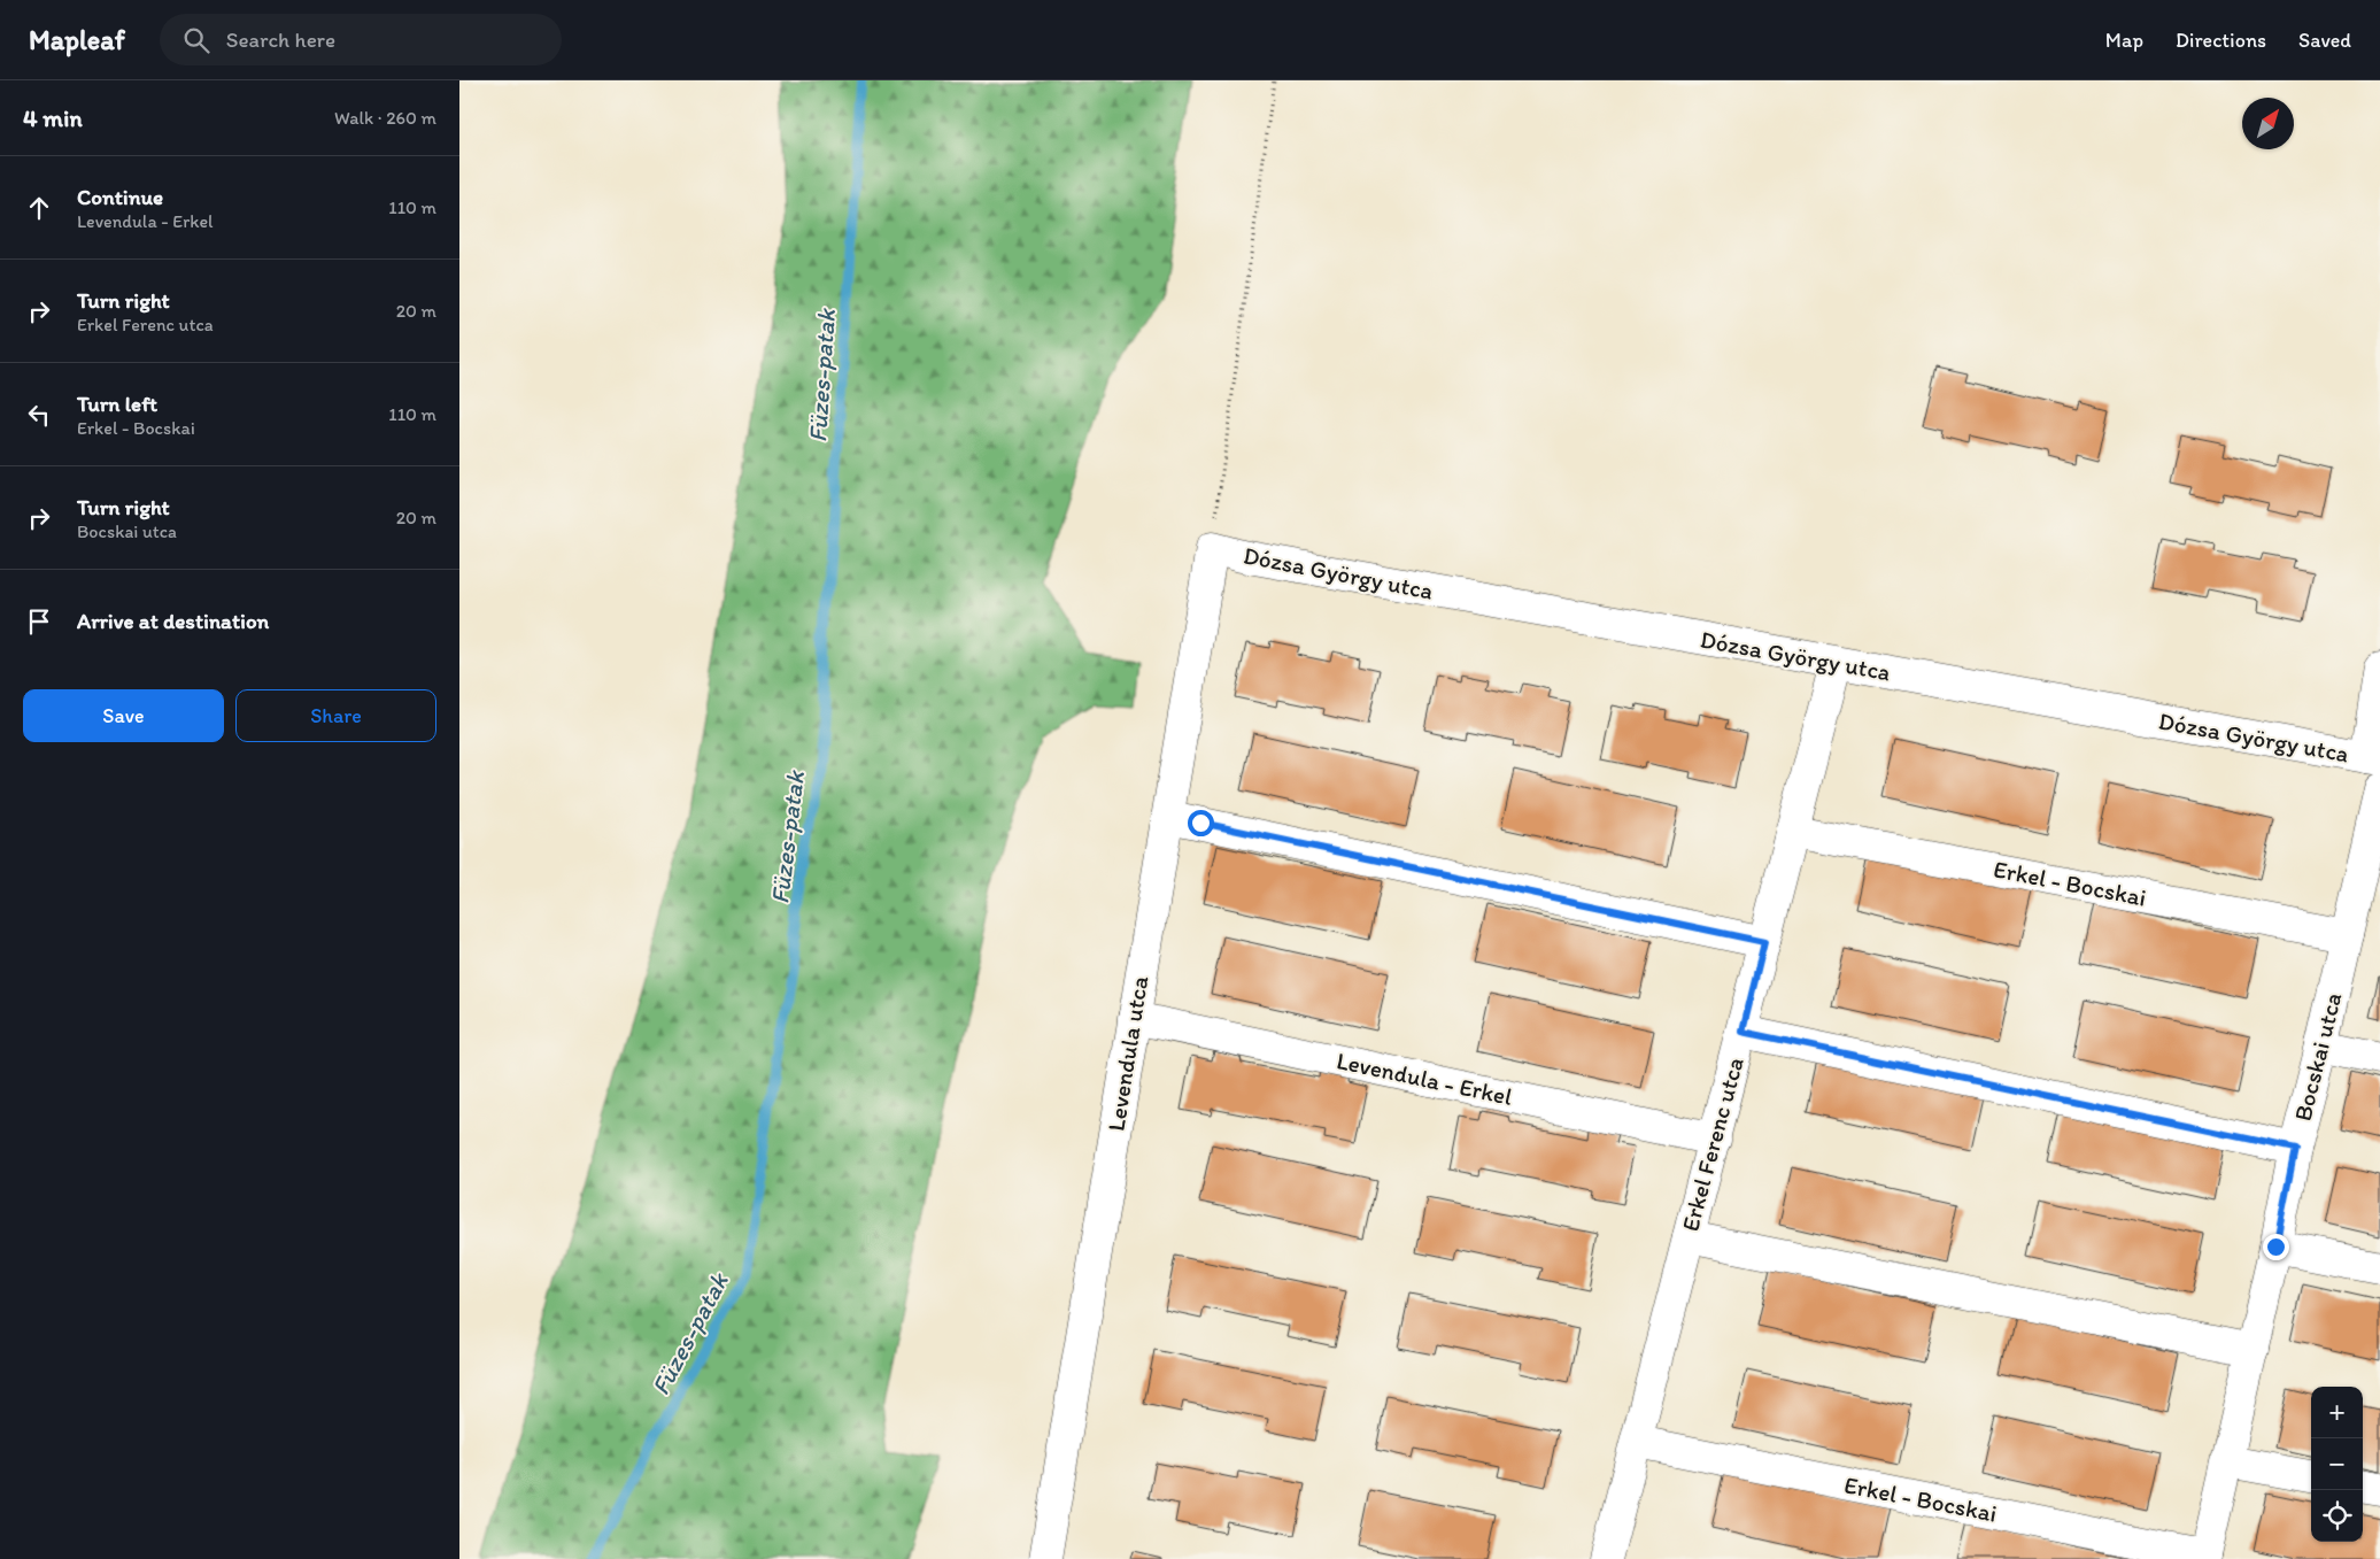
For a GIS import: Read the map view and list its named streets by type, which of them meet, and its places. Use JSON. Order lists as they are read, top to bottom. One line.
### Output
{"streets":{"street":["Dózsa György utca","Erkel - Bocskai","Levendula utca","Bocskai utca","Levendula - Erkel","Erkel Ferenc utca"]},"crossings":[["Dózsa György utca","Levendula utca"],["Dózsa György utca","Erkel Ferenc utca"],["Erkel - Bocskai","Bocskai utca"],["Erkel - Bocskai","Erkel Ferenc utca"],["Levendula utca","Levendula - Erkel"],["Levendula - Erkel","Erkel Ferenc utca"]],"water":["Füzes-patak"],"north":"top right","page":{"header":"Mapleaf","search":"Search here","nav":["Map","Directions","Saved"],"heading":["4 min","Walk · 260 m"],"list":[["Continue","Levendula - Erkel","110 m"],["Turn right","Erkel Ferenc utca","20 m"],["Turn left","Erkel - Bocskai","110 m"],["Turn right","Bocskai utca","20 m"],"Arrive at destination"],"buttons":["Save","Share"],"map_buttons":["+","−"]}}
